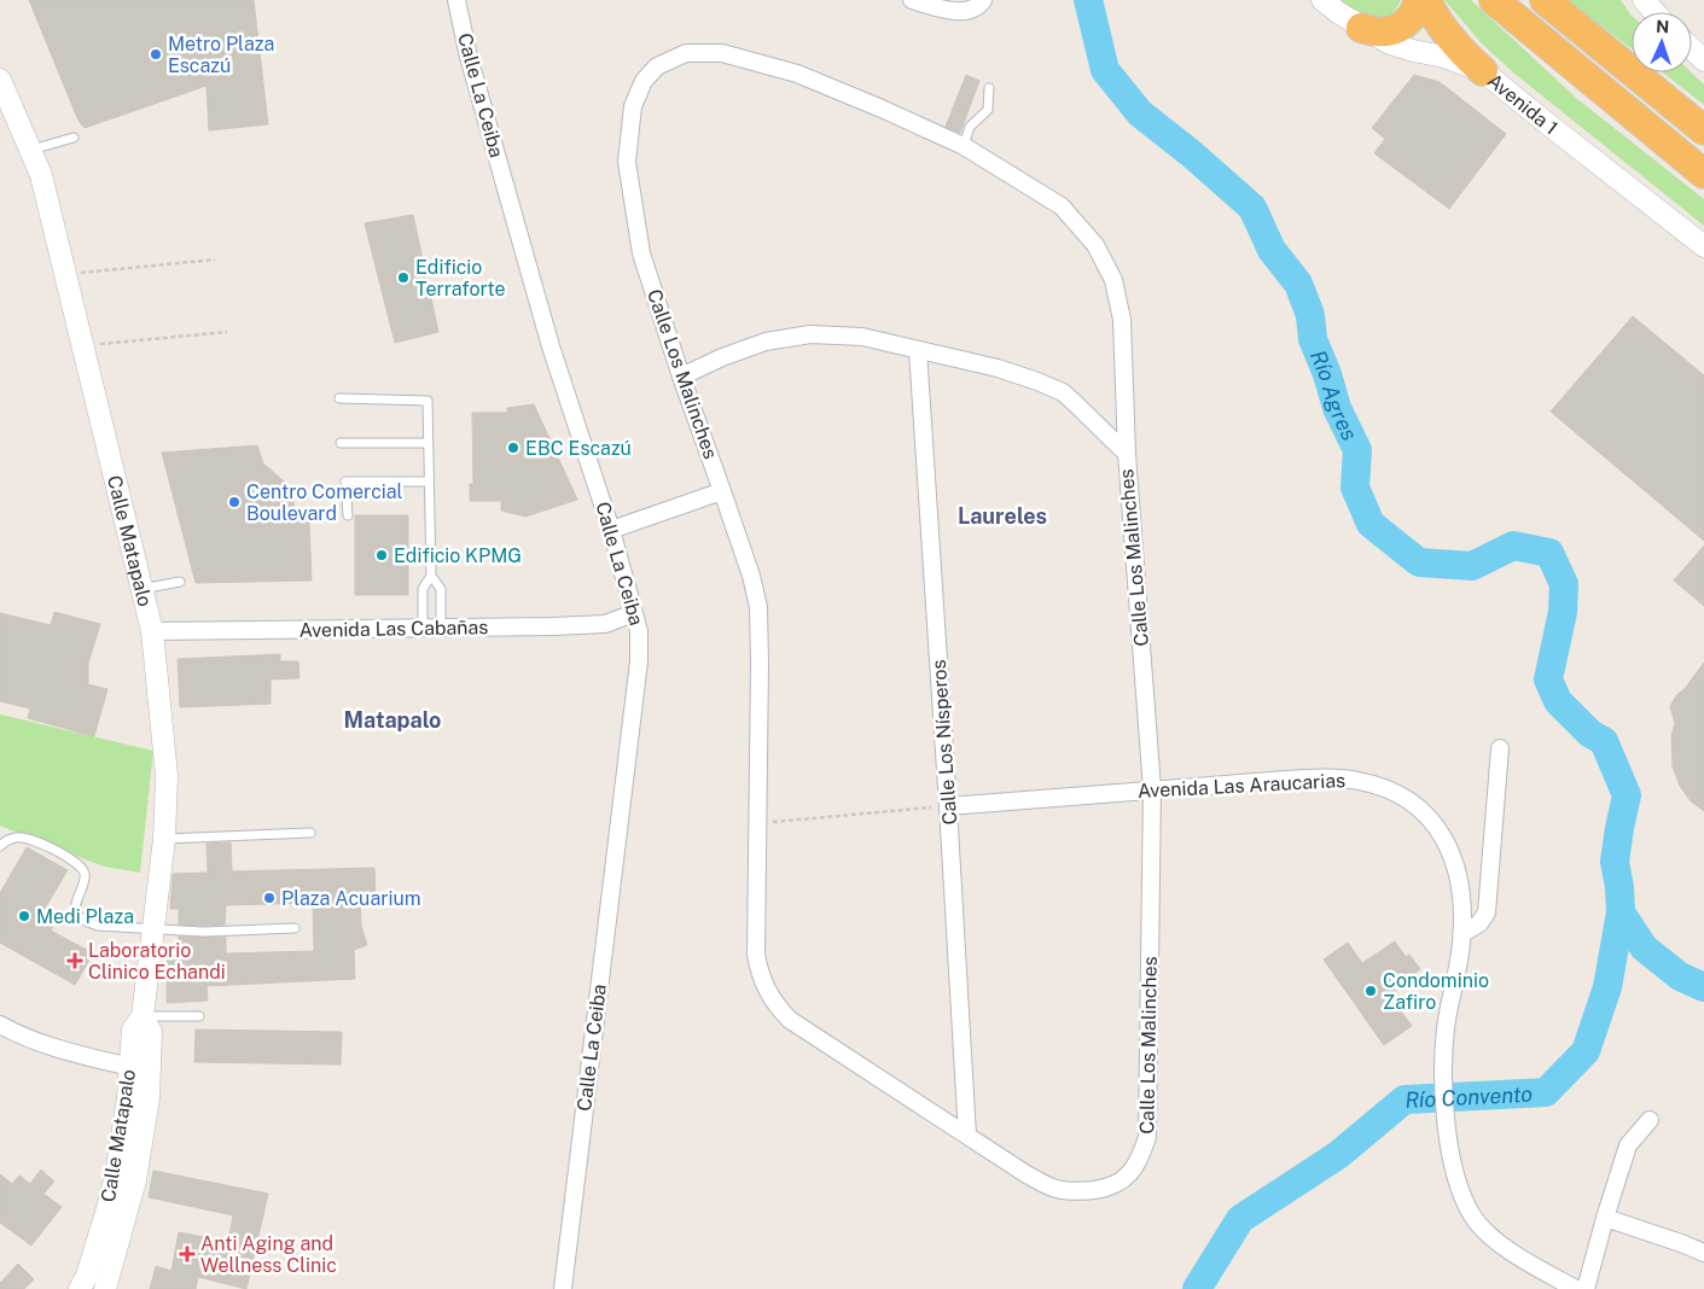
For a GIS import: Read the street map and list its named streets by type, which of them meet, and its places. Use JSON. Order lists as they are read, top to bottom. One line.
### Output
{"streets":{"street":["Calle La Ceiba","Avenida 1","Calle Los Malinches","Calle Matapalo","Avenida Las Cabañas","Calle Los Nísperos","Avenida Las Araucarias"]},"crossings":[["Calle La Ceiba","Avenida Las Cabañas"],["Calle Los Malinches","Calle Los Nísperos"],["Calle Los Malinches","Avenida Las Araucarias"],["Calle Matapalo","Avenida Las Cabañas"],["Calle Los Nísperos","Avenida Las Araucarias"]],"districts":["Laureles","Matapalo"],"water":["Río Agres","Río Convento"],"places":{"other":["Metro Plaza Escazú","Edificio Terraforte","EBC Escazú","Centro Comercial Boulevard","Edificio KPMG","Plaza Acuarium","Medi Plaza","Condominio Zafiro"],"health":["Laboratorio Clinico Echandi","Anti Aging and Wellness Clinic"]},"north":"top"}
